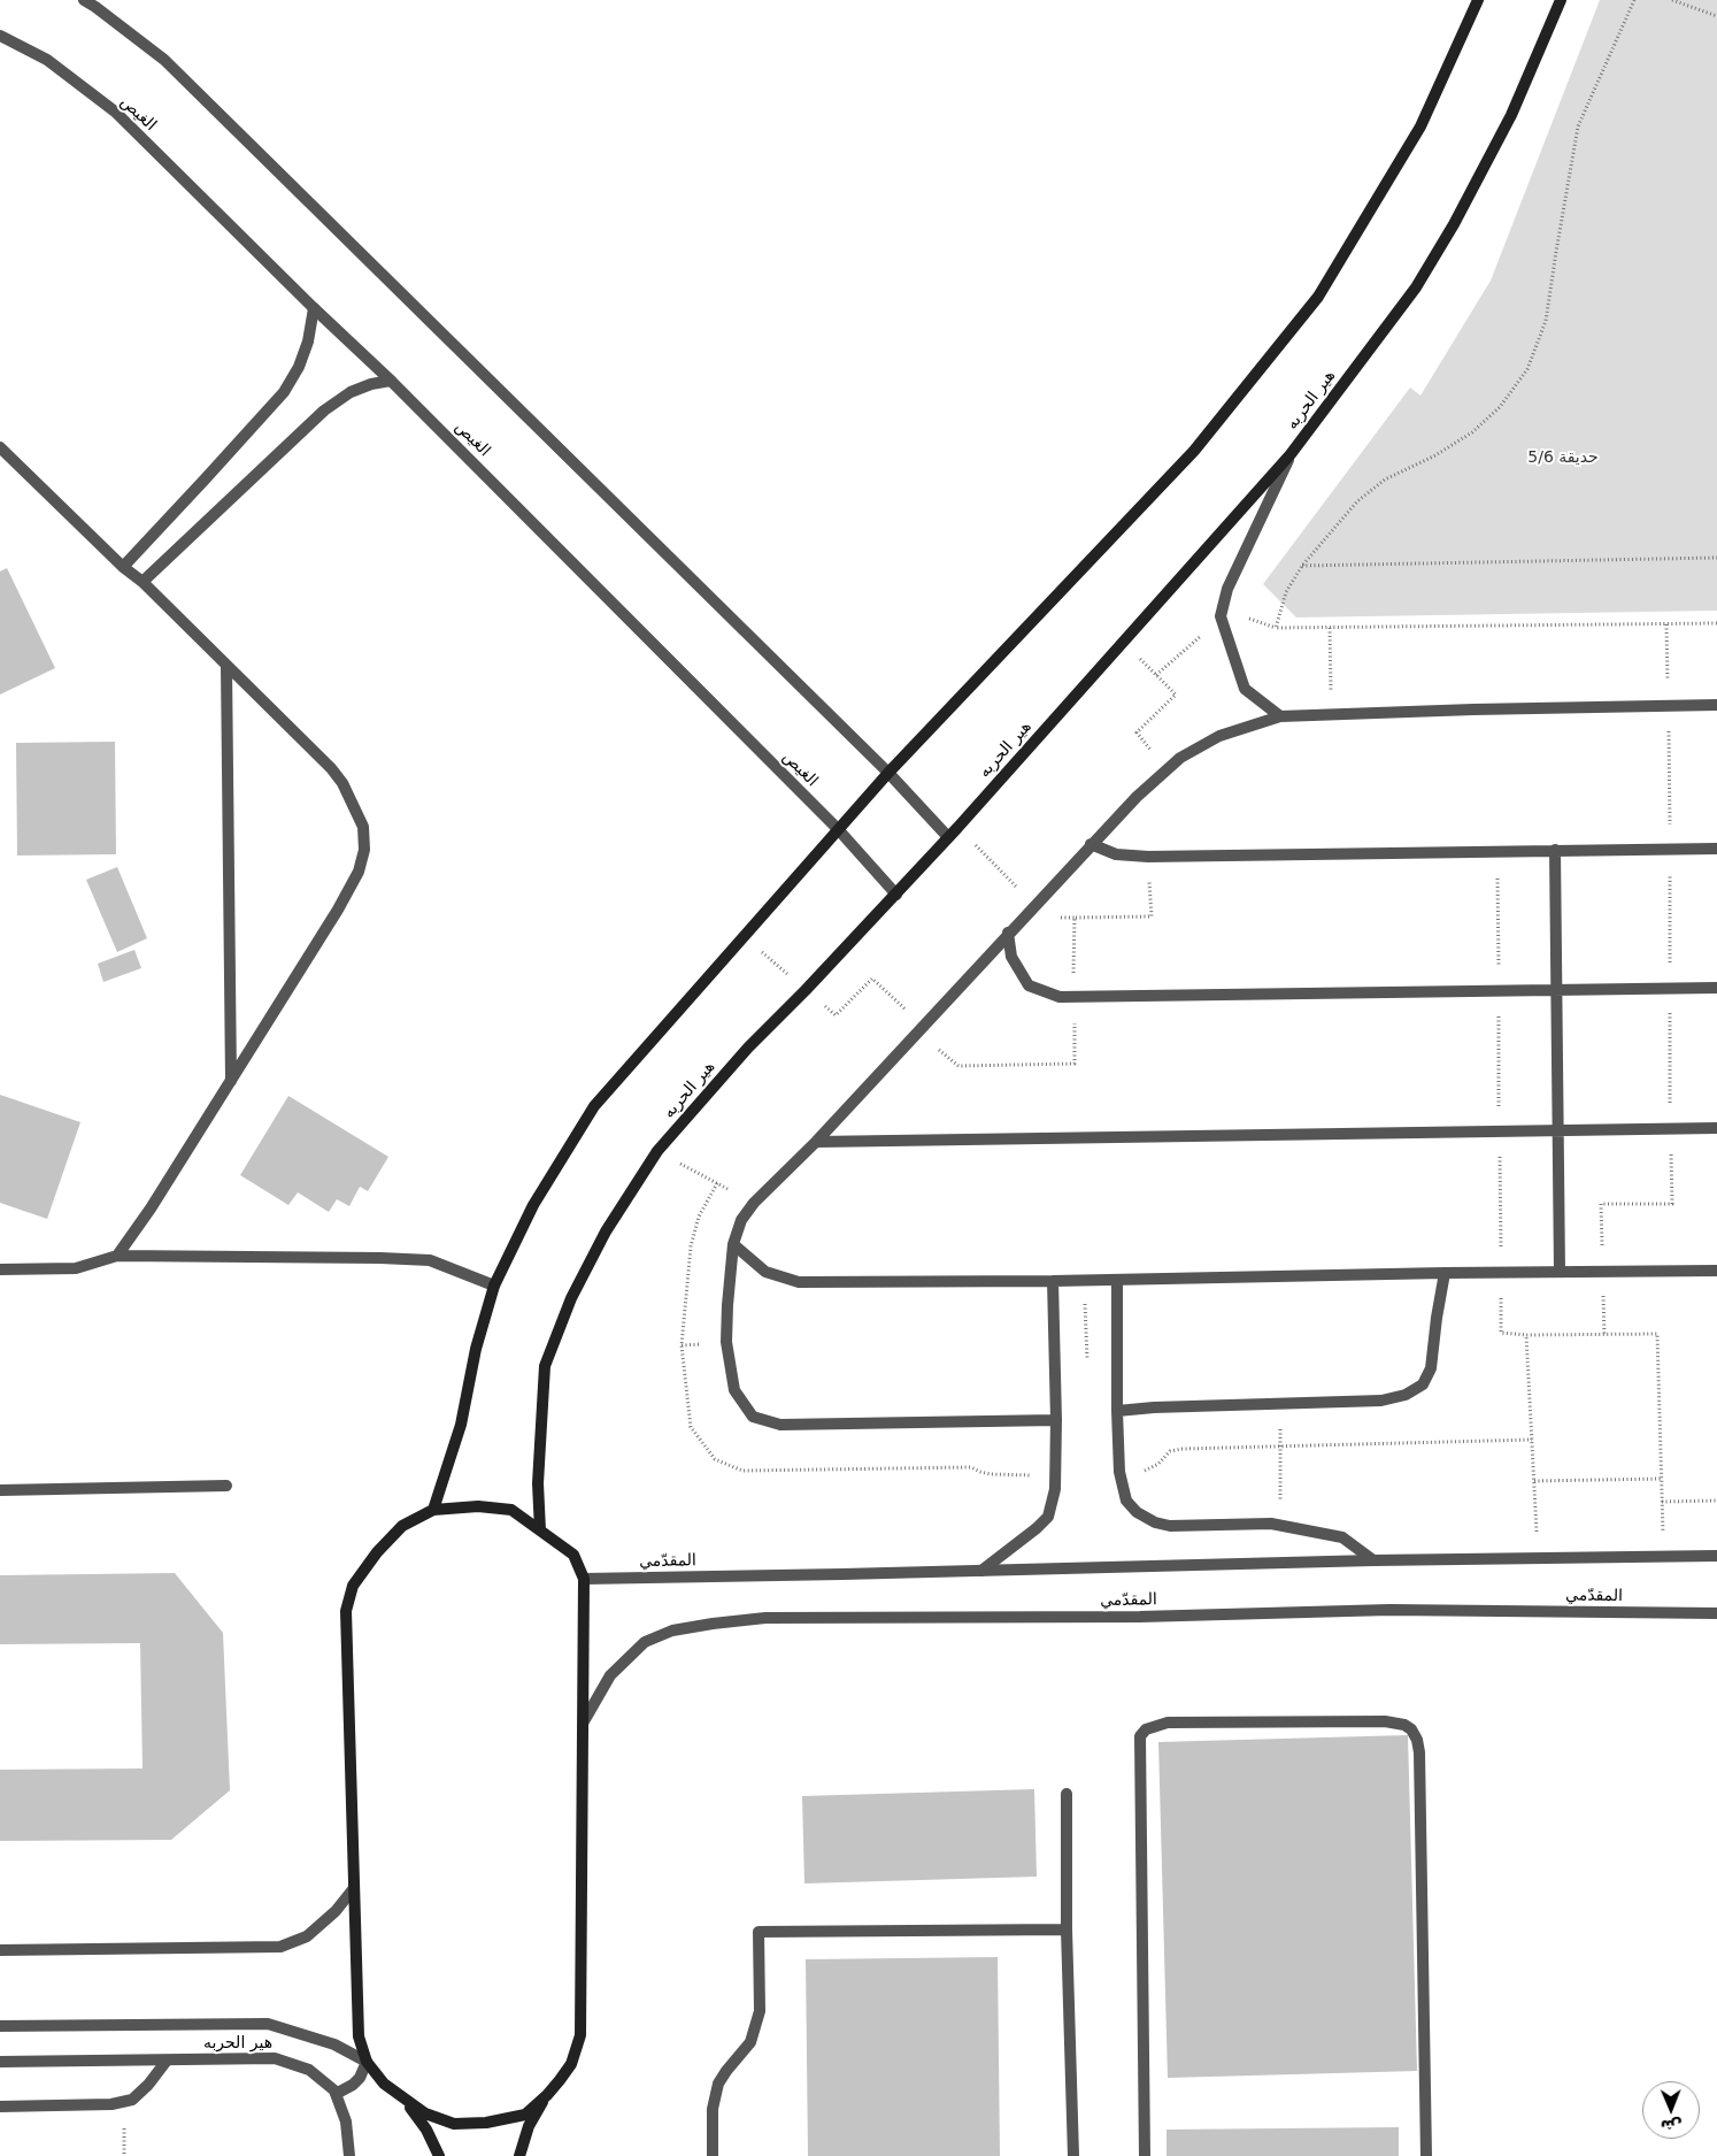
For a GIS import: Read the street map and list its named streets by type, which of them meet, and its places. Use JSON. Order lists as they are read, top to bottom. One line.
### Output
{"streets":{"main road":["هير الحربه"],"street":["الغيص","المقدّمي"]},"crossings":[["الغيص","هير الحربه"]],"parks":["حديقة 5/6"],"north":"bottom"}
